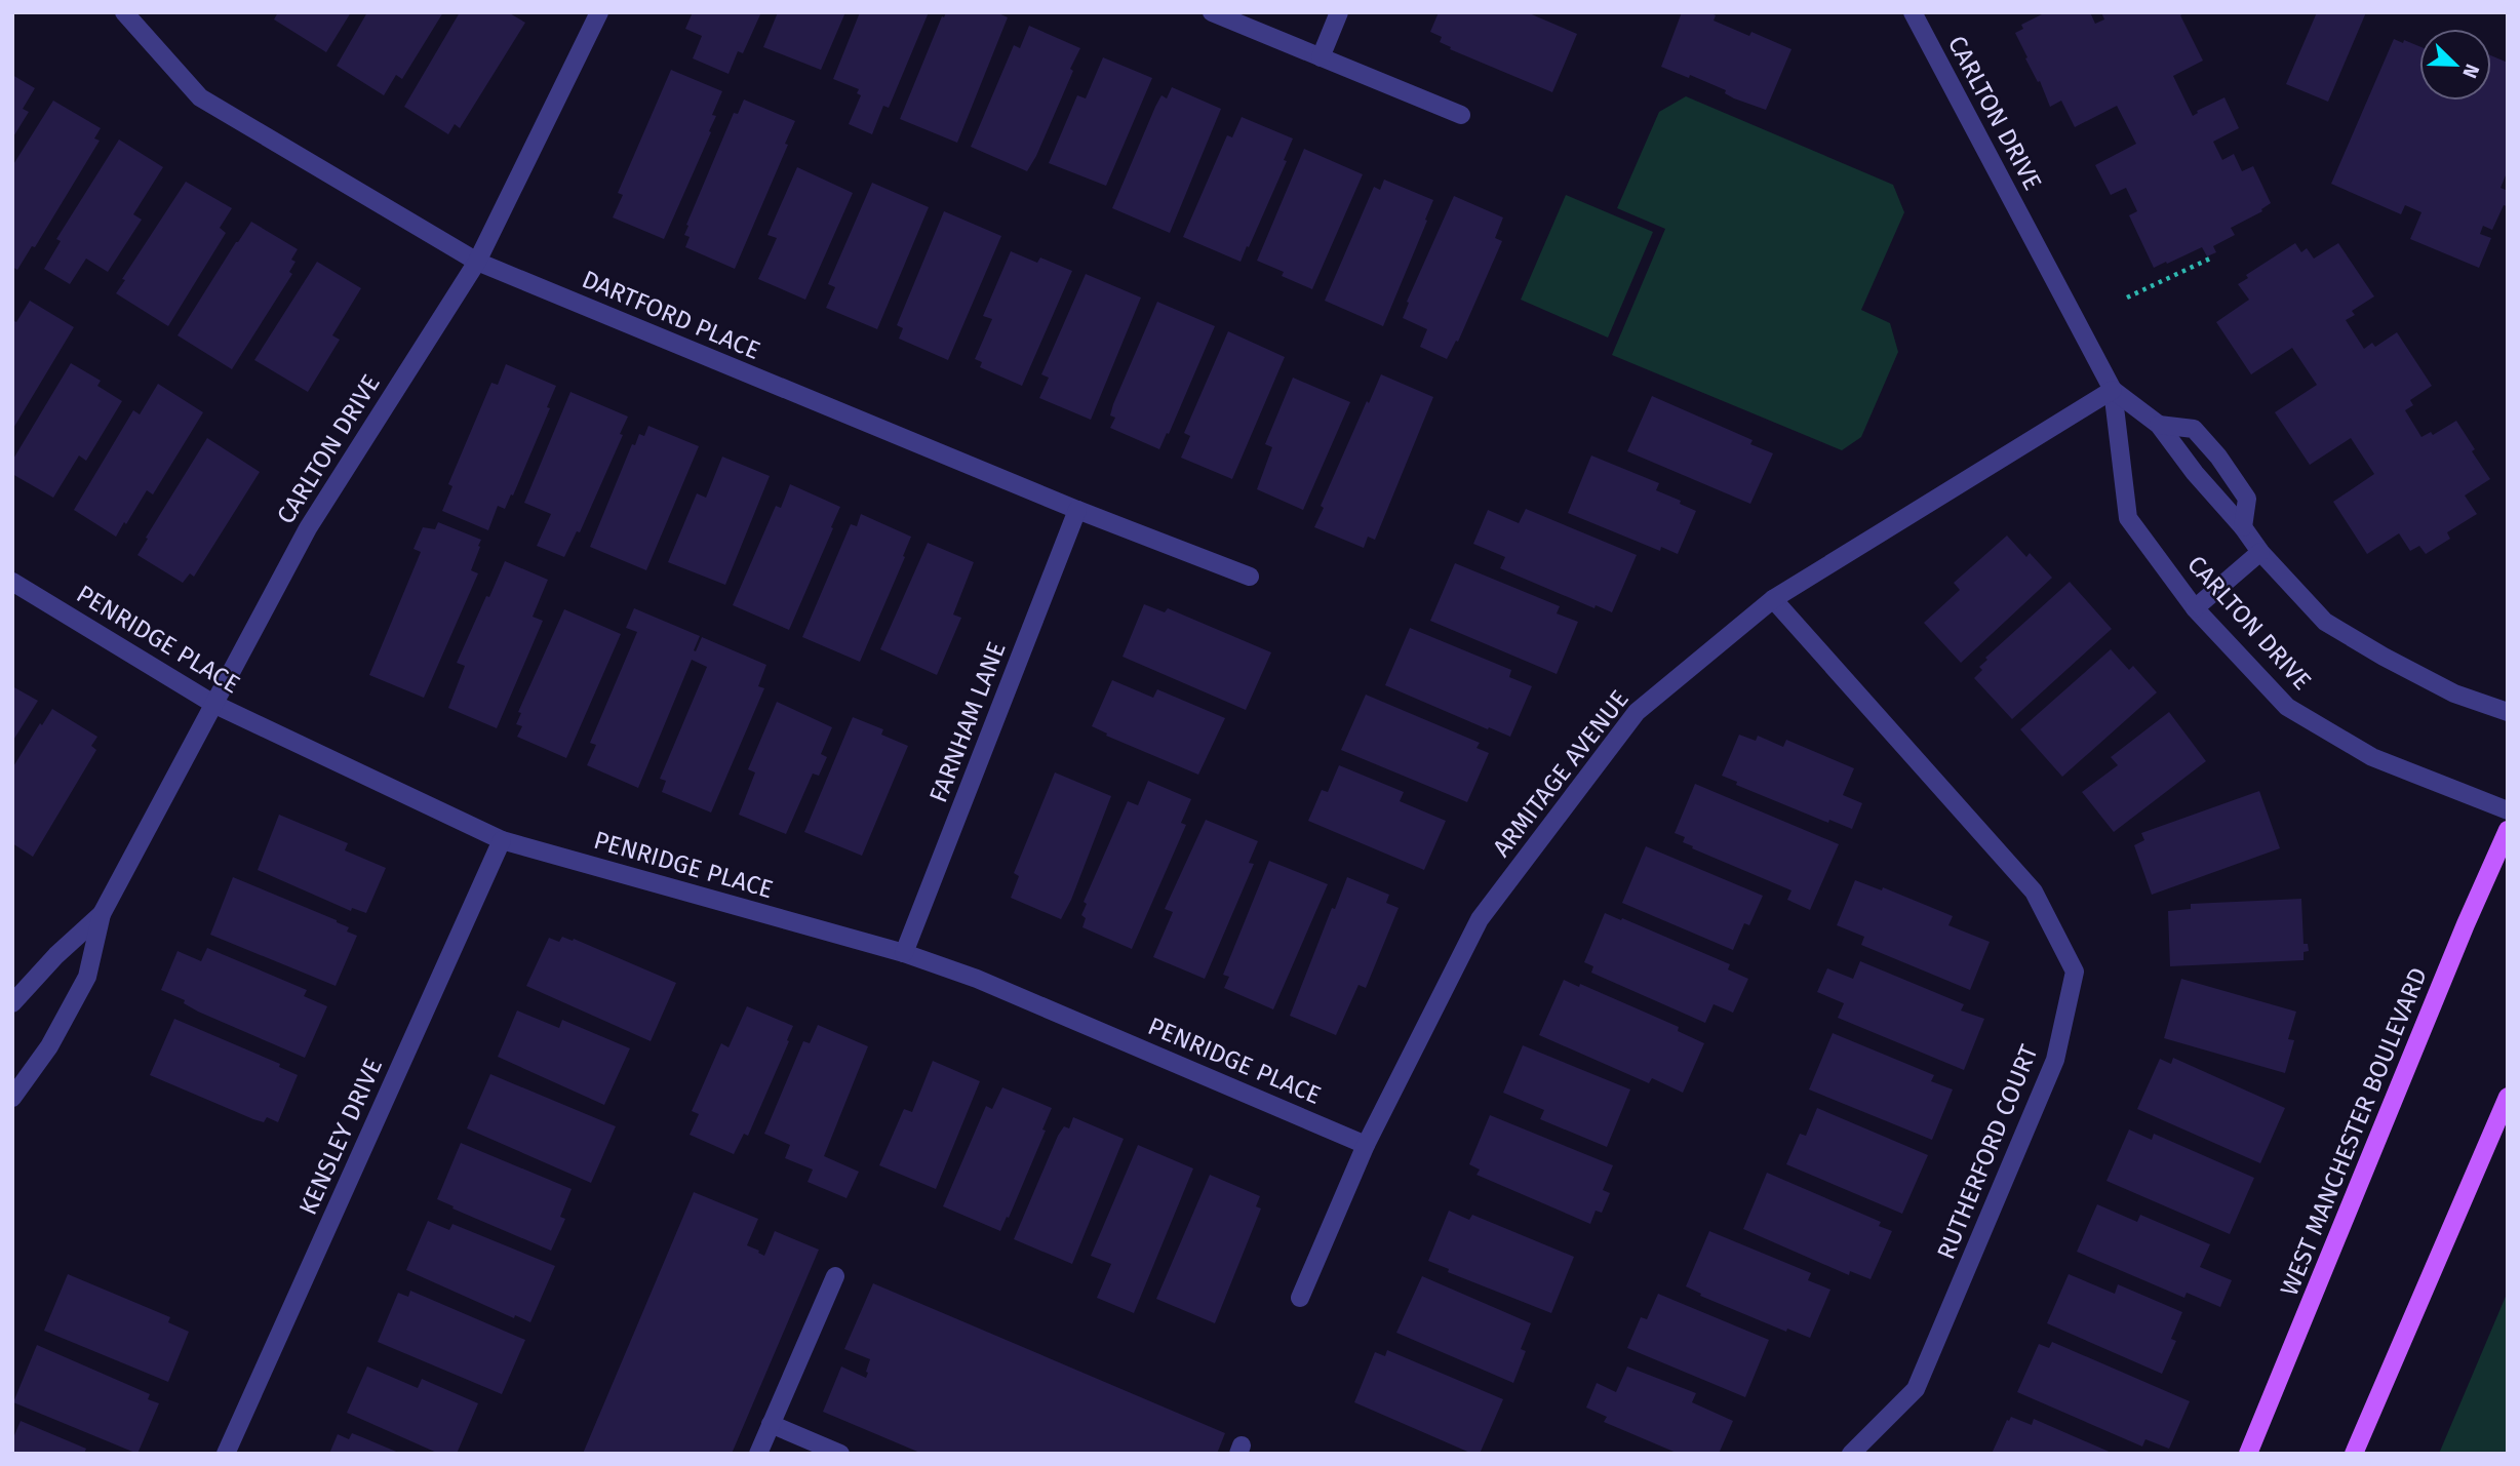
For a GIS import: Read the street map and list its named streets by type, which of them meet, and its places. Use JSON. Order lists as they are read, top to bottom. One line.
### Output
{"streets":{"main road":["WEST MANCHESTER BOULEVARD"],"street":["CARLTON DRIVE","DARTFORD PLACE","PENRIDGE PLACE","FARNHAM LANE","ARMITAGE AVENUE","KENSLEY DRIVE","RUTHERFORD COURT"]},"crossings":[["CARLTON DRIVE","DARTFORD PLACE"],["CARLTON DRIVE","PENRIDGE PLACE"],["CARLTON DRIVE","ARMITAGE AVENUE"],["DARTFORD PLACE","FARNHAM LANE"],["PENRIDGE PLACE","FARNHAM LANE"],["PENRIDGE PLACE","ARMITAGE AVENUE"],["PENRIDGE PLACE","KENSLEY DRIVE"],["ARMITAGE AVENUE","RUTHERFORD COURT"]],"north":"bottom right"}
